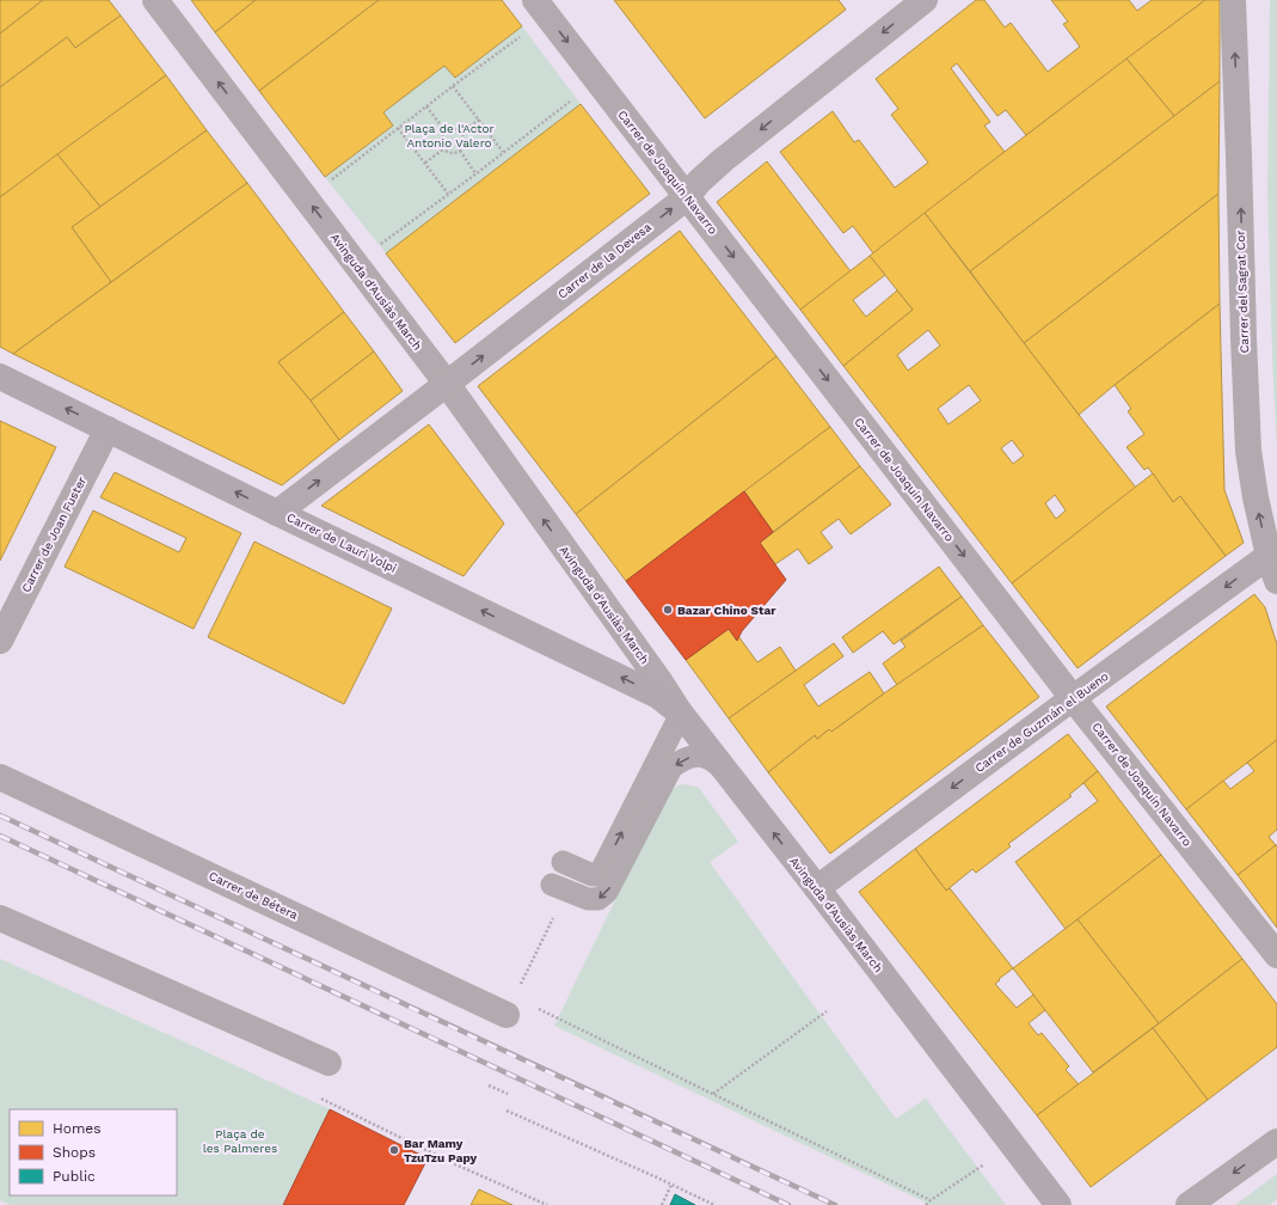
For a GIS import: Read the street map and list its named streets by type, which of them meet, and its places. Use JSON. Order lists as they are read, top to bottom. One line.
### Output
{"streets":{"street":["Carrer de Joaquín Navarro","Carrer de la Devesa","Avinguda d'Ausiàs March","Carrer del Sagrat Cor","Carrer de Joan Fuster","Carrer de Lauri Volpi","Carrer de Guzmán el Bueno","Carrer de Bétera"]},"crossings":[["Carrer de Joaquín Navarro","Carrer de la Devesa"],["Carrer de Joaquín Navarro","Carrer de Guzmán el Bueno"],["Carrer de la Devesa","Avinguda d'Ausiàs March"],["Carrer de la Devesa","Carrer de Lauri Volpi"],["Avinguda d'Ausiàs March","Carrer de Lauri Volpi"],["Avinguda d'Ausiàs March","Carrer de Guzmán el Bueno"],["Carrer del Sagrat Cor","Carrer de Guzmán el Bueno"],["Carrer de Joan Fuster","Carrer de Lauri Volpi"]],"one_way":["Carrer de Joaquín Navarro","Avinguda d'Ausiàs March","Carrer del Sagrat Cor","Carrer de Lauri Volpi","Carrer de Guzmán el Bueno"],"parks":["Plaça de l'Actor Antonio Valero","Plaça de les Palmeres"],"places":["Bazar Chino Star","Bar Mamy TzuTzu Papy"],"legend":["Homes","Shops","Public"]}
